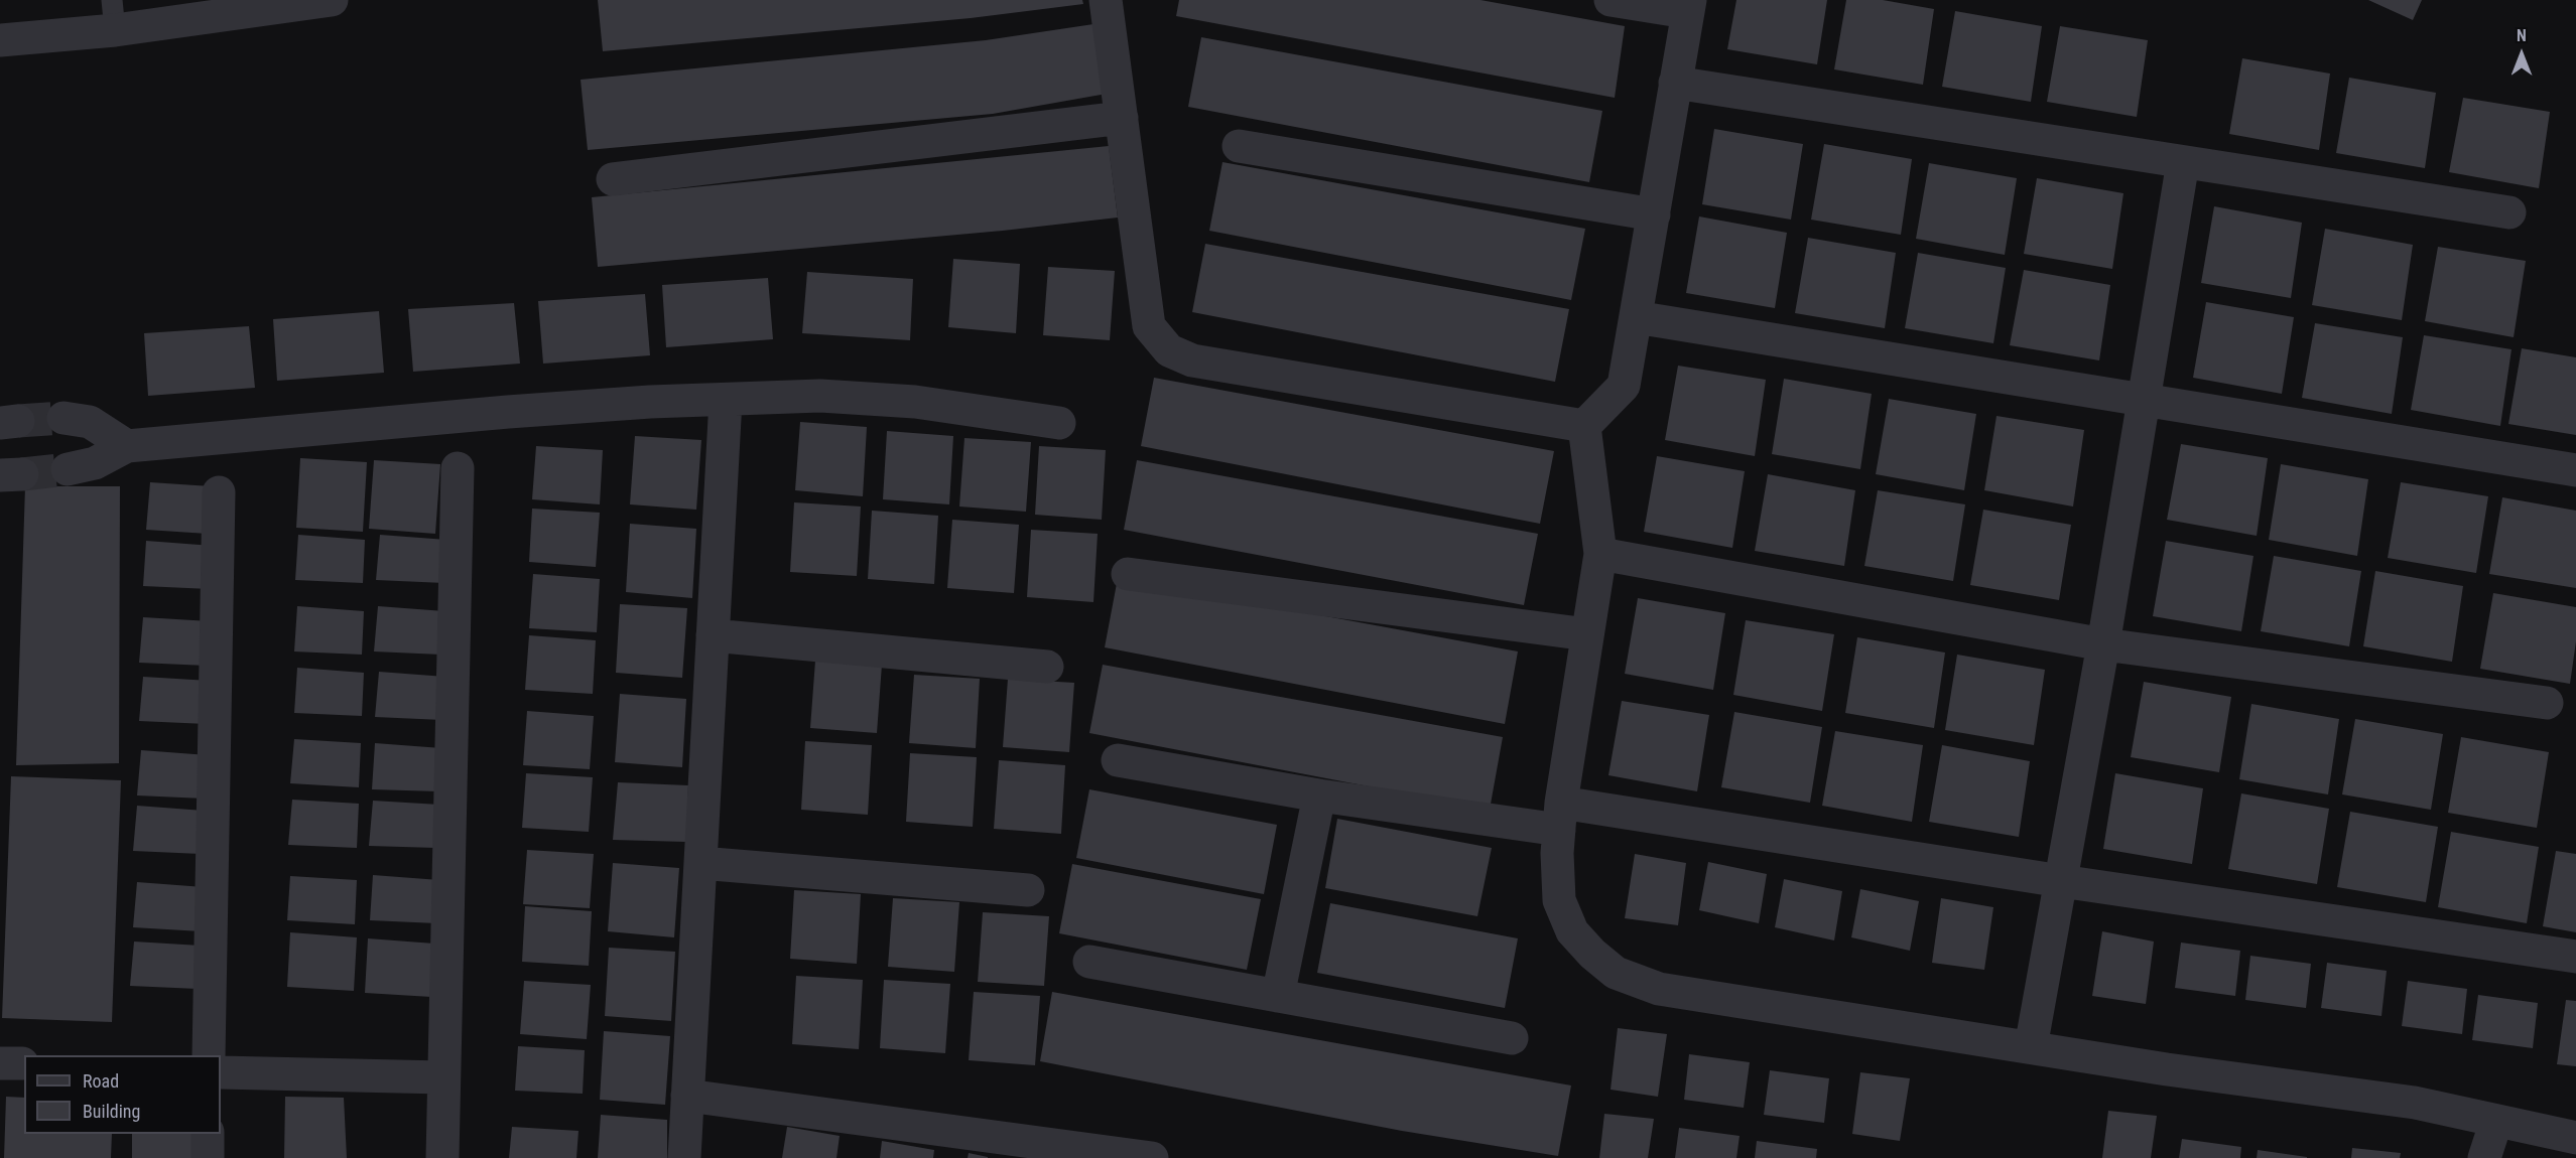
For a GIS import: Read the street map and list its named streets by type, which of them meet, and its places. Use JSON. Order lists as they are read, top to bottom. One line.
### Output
{"legend":["Road","Building"],"north":"top"}
